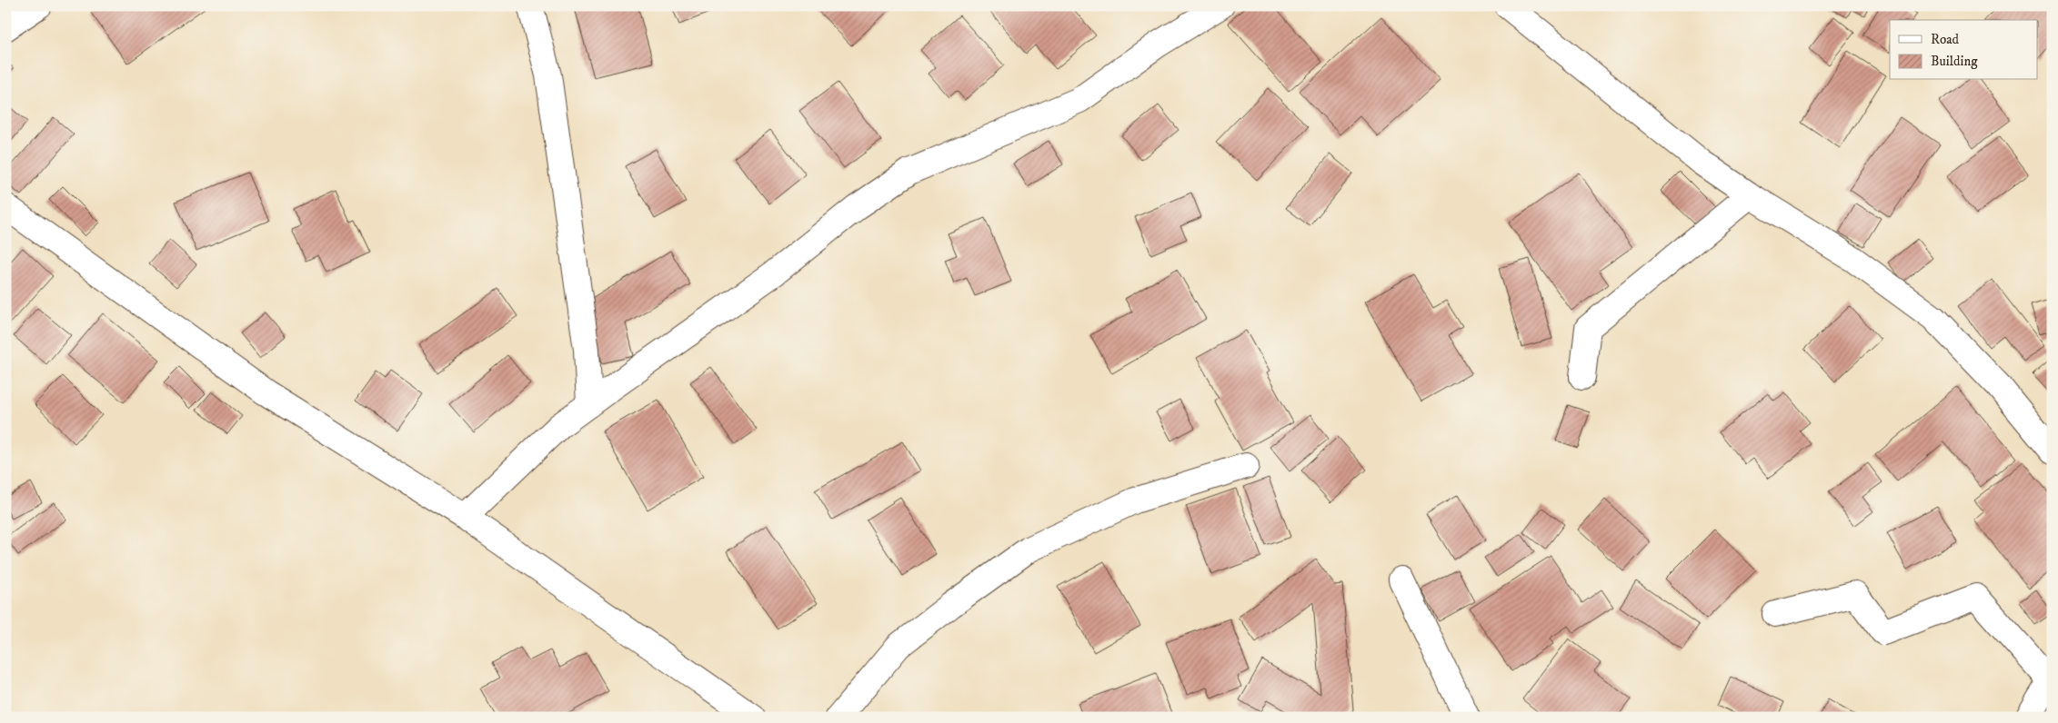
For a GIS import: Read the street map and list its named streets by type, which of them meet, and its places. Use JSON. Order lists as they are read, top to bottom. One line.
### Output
{"legend":["Road","Building"]}
